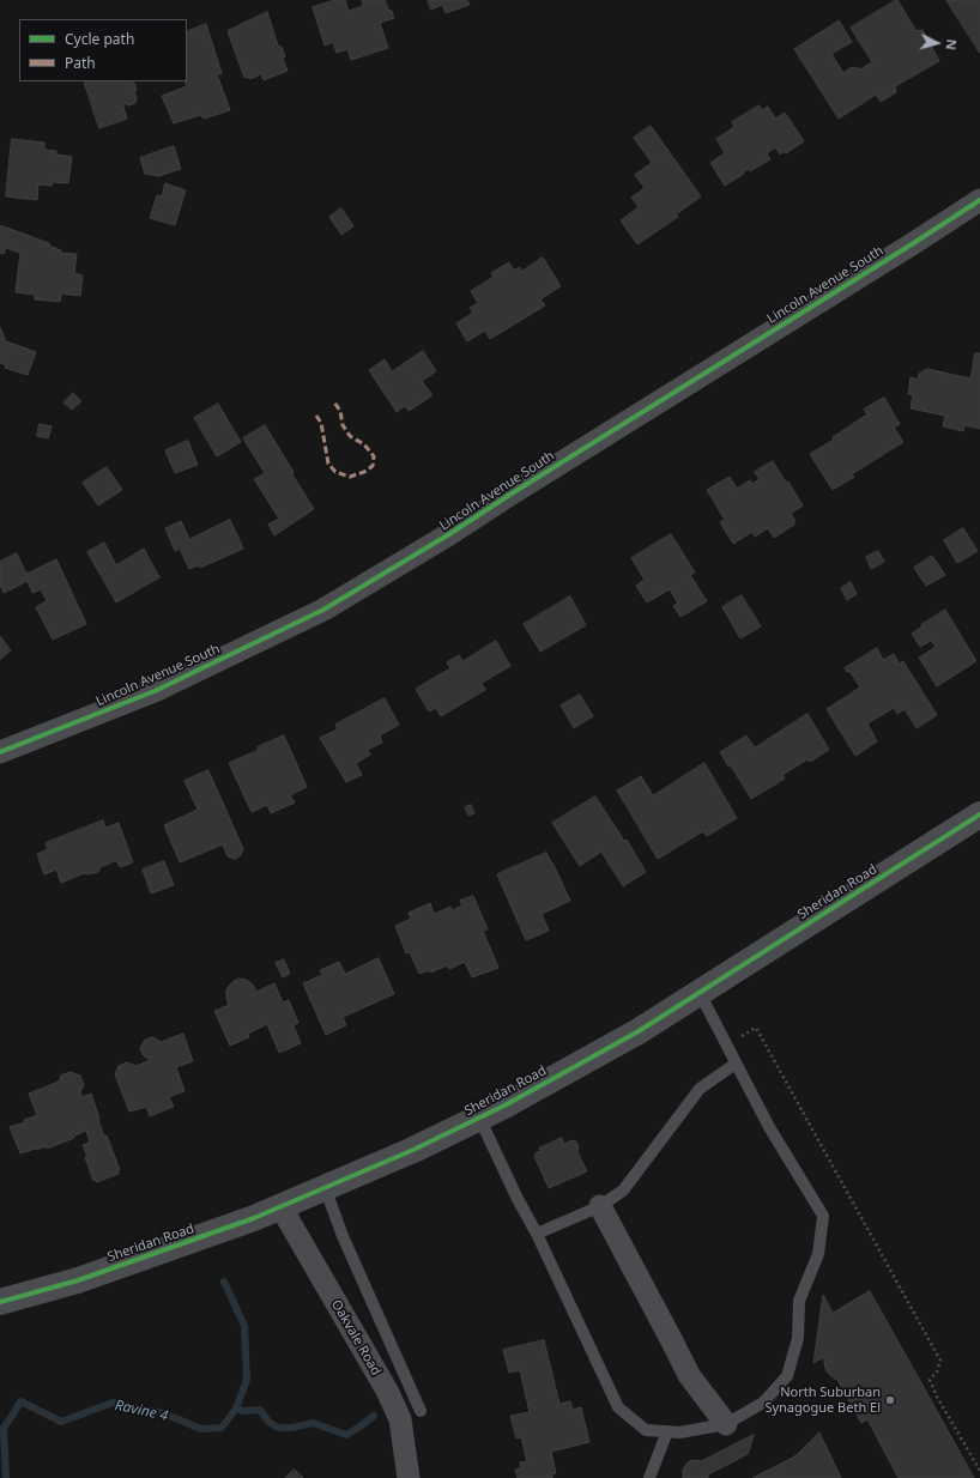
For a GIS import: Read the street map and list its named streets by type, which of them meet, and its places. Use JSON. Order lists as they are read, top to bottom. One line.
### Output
{"streets":{"street":["Lincoln Avenue South","Sheridan Road","Oakvale Road"]},"crossings":[["Sheridan Road","Oakvale Road"]],"water":["Ravine 4"],"places":["North Suburban Synagogue Beth El"],"legend":["Cycle path","Path"],"north":"right"}
